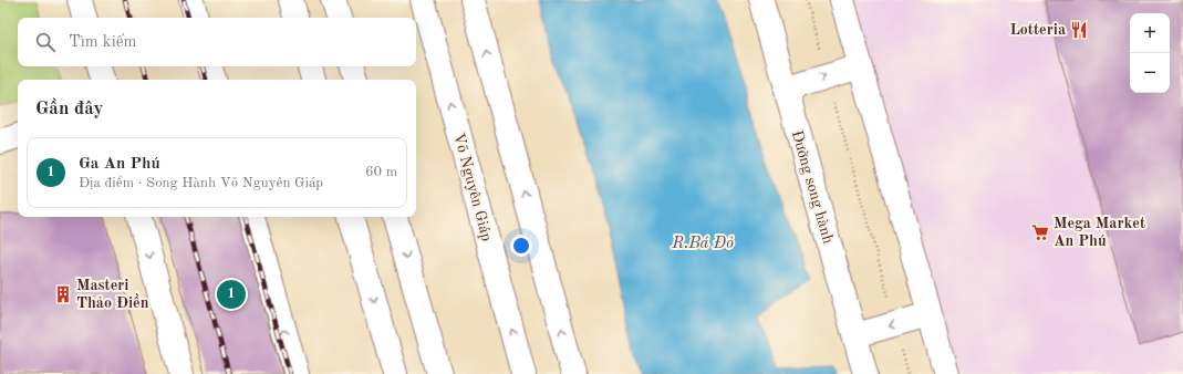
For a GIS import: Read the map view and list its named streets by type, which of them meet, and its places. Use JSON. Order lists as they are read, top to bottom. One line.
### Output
{"streets":{"main road":["Võ Nguyên Giáp","Đường song hành"]},"water":["R.Bá Đỏ"],"places":{"restaurant":["Lotteria"],"supermarket":["Mega Market An Phú"],"building":["Masteri Thảo Điền"]},"page":{"map_buttons":["+","−"],"search":"Tìm kiếm","heading":"Gần đây","list":[{"mark":"1","name":"Ga An Phú","note":"Địa điểm · Song Hành Võ Nguyên Giáp","value":"60 m"}],"pins":"1"}}
